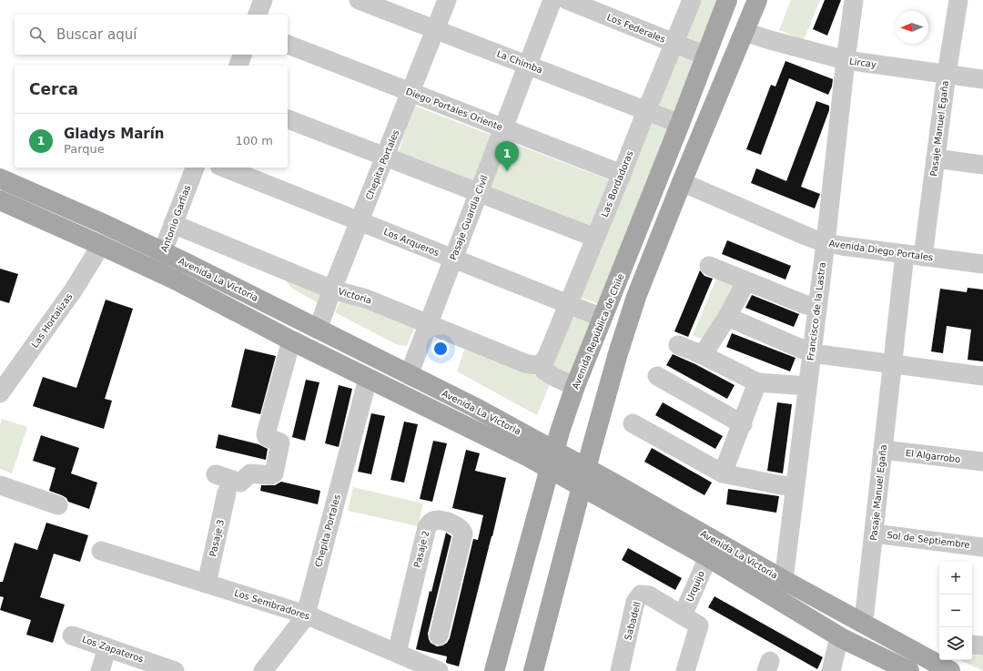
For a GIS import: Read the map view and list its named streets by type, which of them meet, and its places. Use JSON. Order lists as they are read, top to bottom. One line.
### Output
{"streets":{"main road":["Avenida La Victoria","Avenida República de Chile"],"street":["Los Federales","La Chimba","Lircay","Diego Portales Oriente","Pasaje Manuel Egaña","Chepita Portales","Las Bordadoras","Pasaje Guardia Civil","Antonio Garfias","Los Arqueros","Avenida Diego Portales","Victoria","Francisco de la Lastra","Las Hortalizas","El Algarrobo","Pasaje 3","Sol de Septiembre","Pasaje 2","Urquijo","Los Sembradores","Sabadell","Los Zapateros"]},"crossings":[["Los Federales","Las Bordadoras"],["Los Federales","Avenida República de Chile"],["La Chimba","Chepita Portales"],["La Chimba","Las Bordadoras"],["La Chimba","Pasaje Guardia Civil"],["La Chimba","Avenida República de Chile"],["Lircay","Pasaje Manuel Egaña"],["Lircay","Francisco de la Lastra"],["Diego Portales Oriente","Chepita Portales"],["Diego Portales Oriente","Las Bordadoras"],["Diego Portales Oriente","Pasaje Guardia Civil"],["Pasaje Manuel Egaña","Avenida Diego Portales"],["Pasaje Manuel Egaña","Avenida La Victoria"],["Pasaje Manuel Egaña","El Algarrobo"],["Pasaje Manuel Egaña","Sol de Septiembre"],["Chepita Portales","Los Arqueros"],["Chepita Portales","Avenida La Victoria"],["Chepita Portales","Victoria"],["Chepita Portales","Los Sembradores"],["Las Bordadoras","Los Arqueros"],["Las Bordadoras","Victoria"],["Pasaje Guardia Civil","Los Arqueros"],["Pasaje Guardia Civil","Avenida La Victoria"],["Pasaje Guardia Civil","Victoria"],["Antonio Garfias","Avenida La Victoria"],["Antonio Garfias","Victoria"],["Los Arqueros","Avenida República de Chile"],["Avenida Diego Portales","Francisco de la Lastra"],["Avenida La Victoria","Francisco de la Lastra"],["Avenida La Victoria","Las Hortalizas"],["Avenida La Victoria","Avenida República de Chile"],["Avenida La Victoria","Urquijo"],["Pasaje 3","Los Sembradores"],["Pasaje 2","Los Sembradores"],["Urquijo","Sabadell"]],"north":"left","page":{"search":"Buscar aquí","heading":"Cerca","list":[{"mark":"1","name":"Gladys Marín","note":"Parque","value":"100 m"}],"pins":"1","map_buttons":["+","−"]}}
